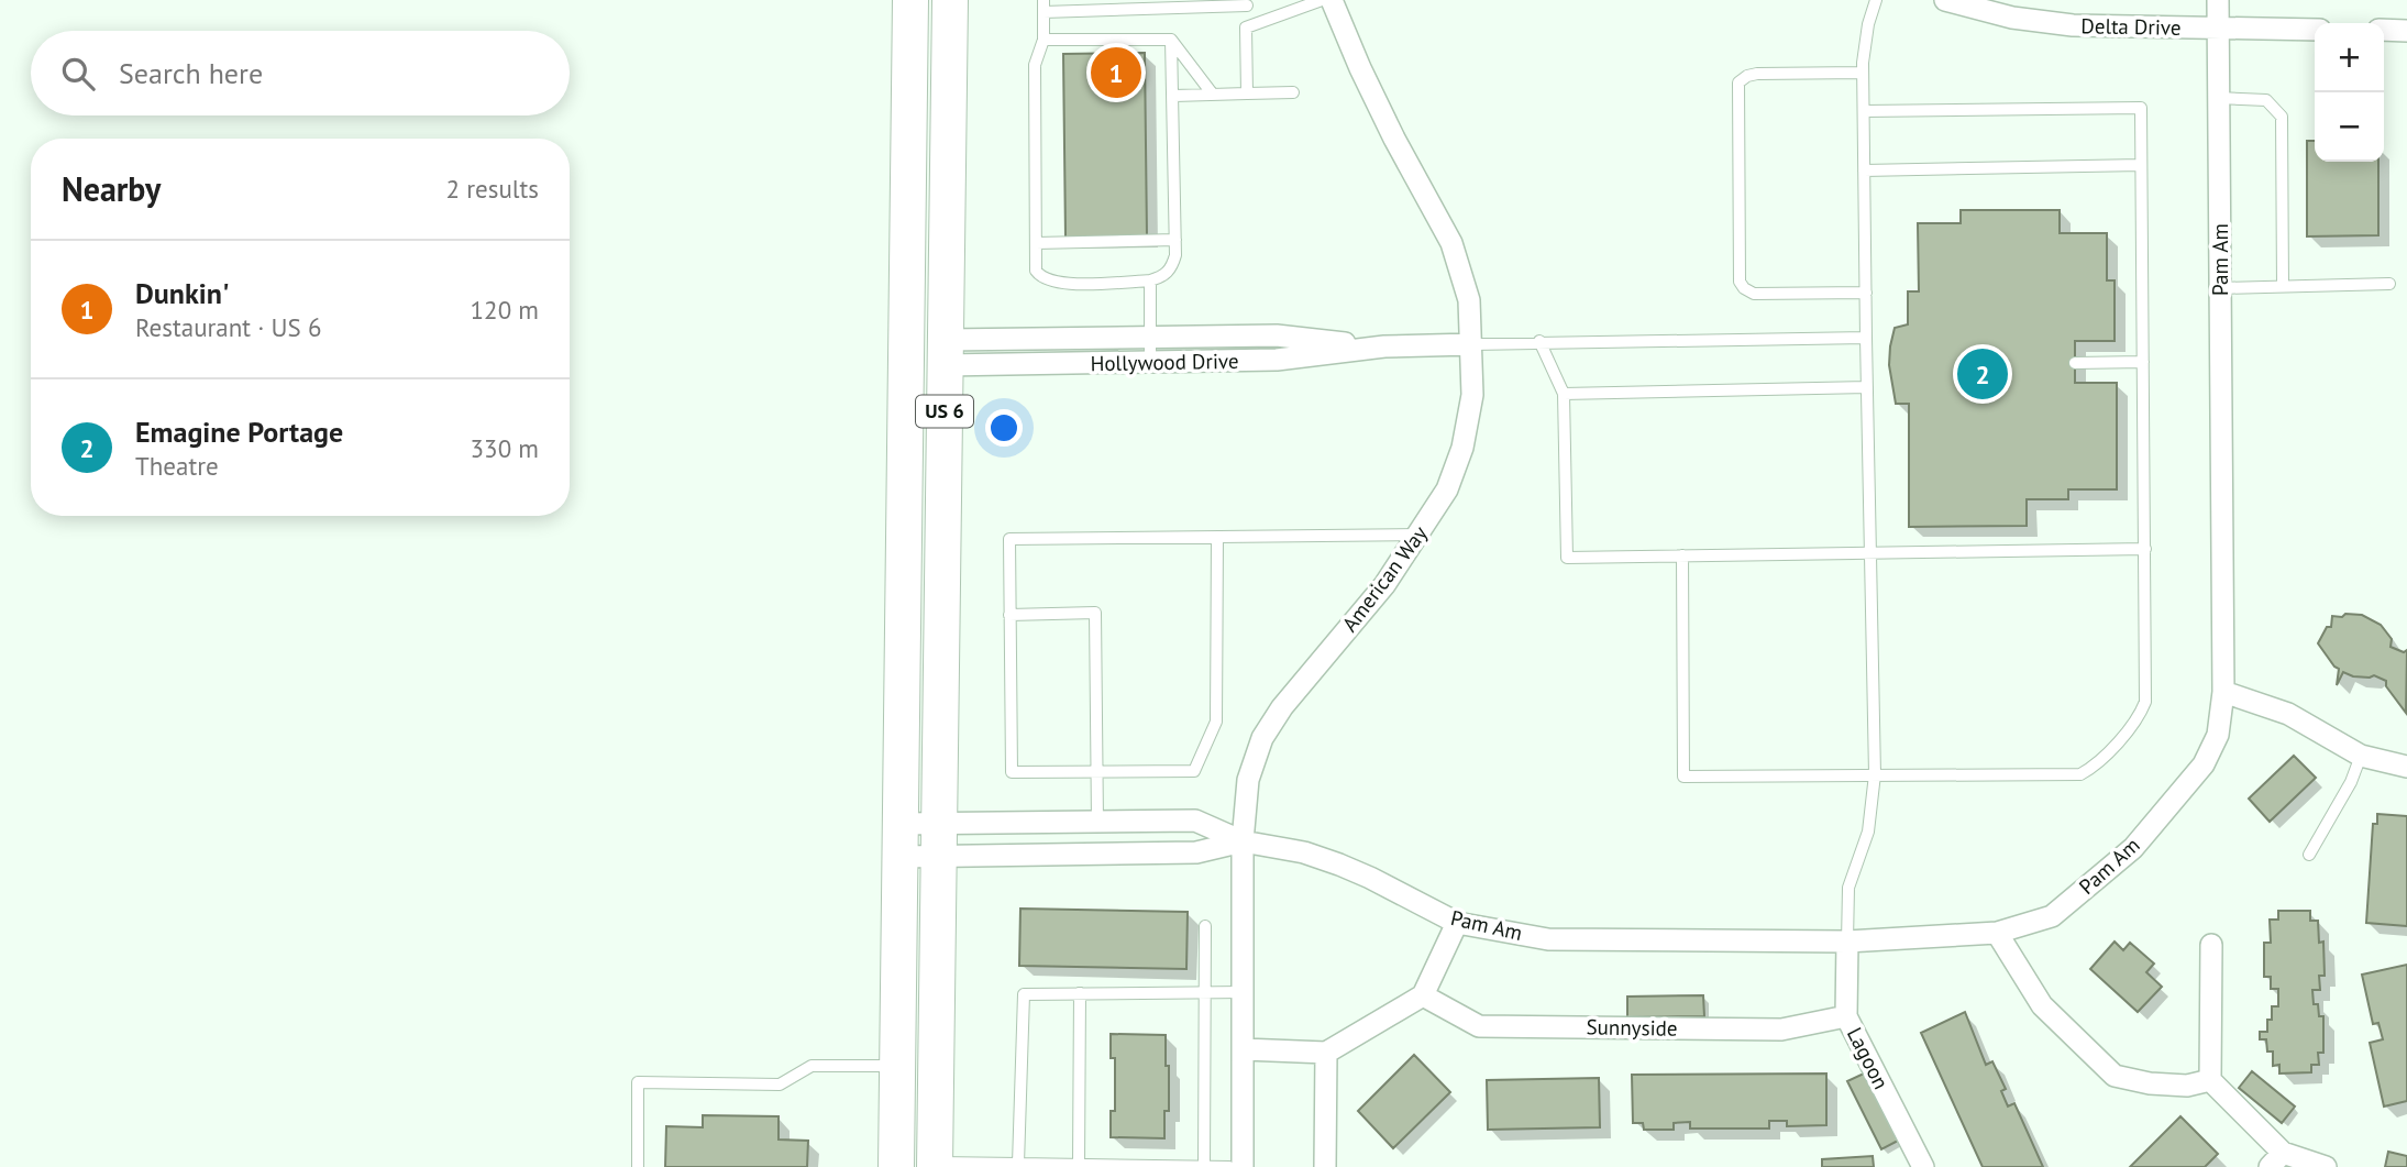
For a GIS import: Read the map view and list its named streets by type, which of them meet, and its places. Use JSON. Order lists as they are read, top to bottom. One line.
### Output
{"streets":{"main road":["US 6"],"street":["Delta Drive","Pam Am","Hollywood Drive","American Way","Sunnyside","Lagoon"]},"crossings":[["Delta Drive","Pam Am"],["Pam Am","US 6"],["Pam Am","American Way"],["Pam Am","Lagoon"],["Hollywood Drive","US 6"],["Hollywood Drive","American Way"],["Sunnyside","Lagoon"]],"page":{"map_buttons":["+","−"],"search":"Search here","pins":["1","2"],"heading":["Nearby","2 results"],"list":[{"mark":"1","name":"Dunkin'","note":"Restaurant · US 6","value":"120 m"},{"mark":"2","name":"Emagine Portage","note":"Theatre","value":"330 m"}]}}
